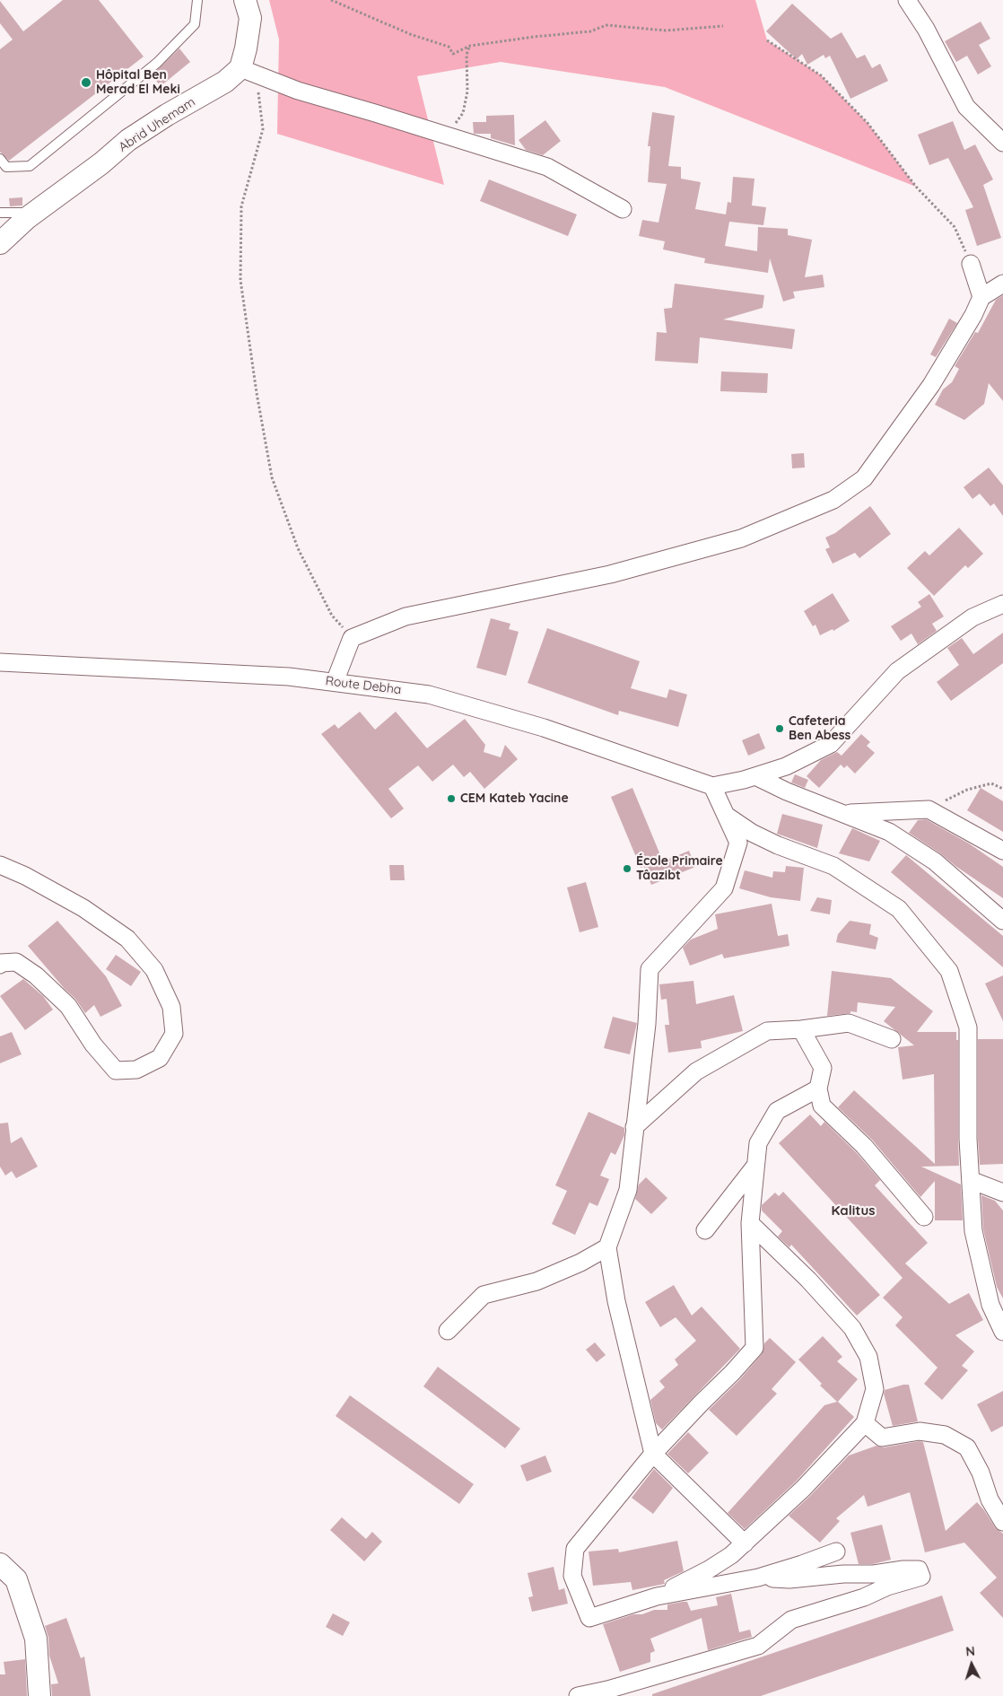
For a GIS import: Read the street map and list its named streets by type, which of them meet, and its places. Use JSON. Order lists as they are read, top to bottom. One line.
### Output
{"streets":{"street":["Abrid Uhemam","Route Debha"]},"districts":["Kalitus"],"places":["Hôpital Ben Merad El Meki","Cafeteria Ben Abess","CEM Kateb Yacine","École Primaire Tâazibt"],"north":"top"}
